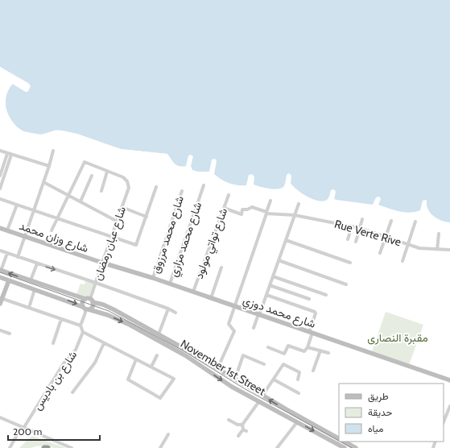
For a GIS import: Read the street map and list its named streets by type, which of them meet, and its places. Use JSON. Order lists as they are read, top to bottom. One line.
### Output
{"streets":{"main road":["شارع وزان محمد","شارع محمد دوزي","November 1st Street"],"street":["Rue Verte Rive","شارع محمد مرزوق","شارع محمد مزاري","شارع عبان رمضان","شارع تواتي مولود","شارع بن باديس"]},"crossings":[["Rue Verte Rive","شارع تواتي مولود"],["شارع محمد مرزوق","شارع محمد دوزي"],["شارع وزان محمد","شارع عبان رمضان"],["شارع وزان محمد","شارع محمد دوزي"],["شارع محمد مزاري","شارع محمد دوزي"],["شارع عبان رمضان","شارع محمد دوزي"],["شارع عبان رمضان","November 1st Street"],["شارع تواتي مولود","شارع محمد دوزي"]],"parks":["مقبرة النصارى"],"legend":["طريق","حديقة","مياه"],"scale_bar":"200 m"}
